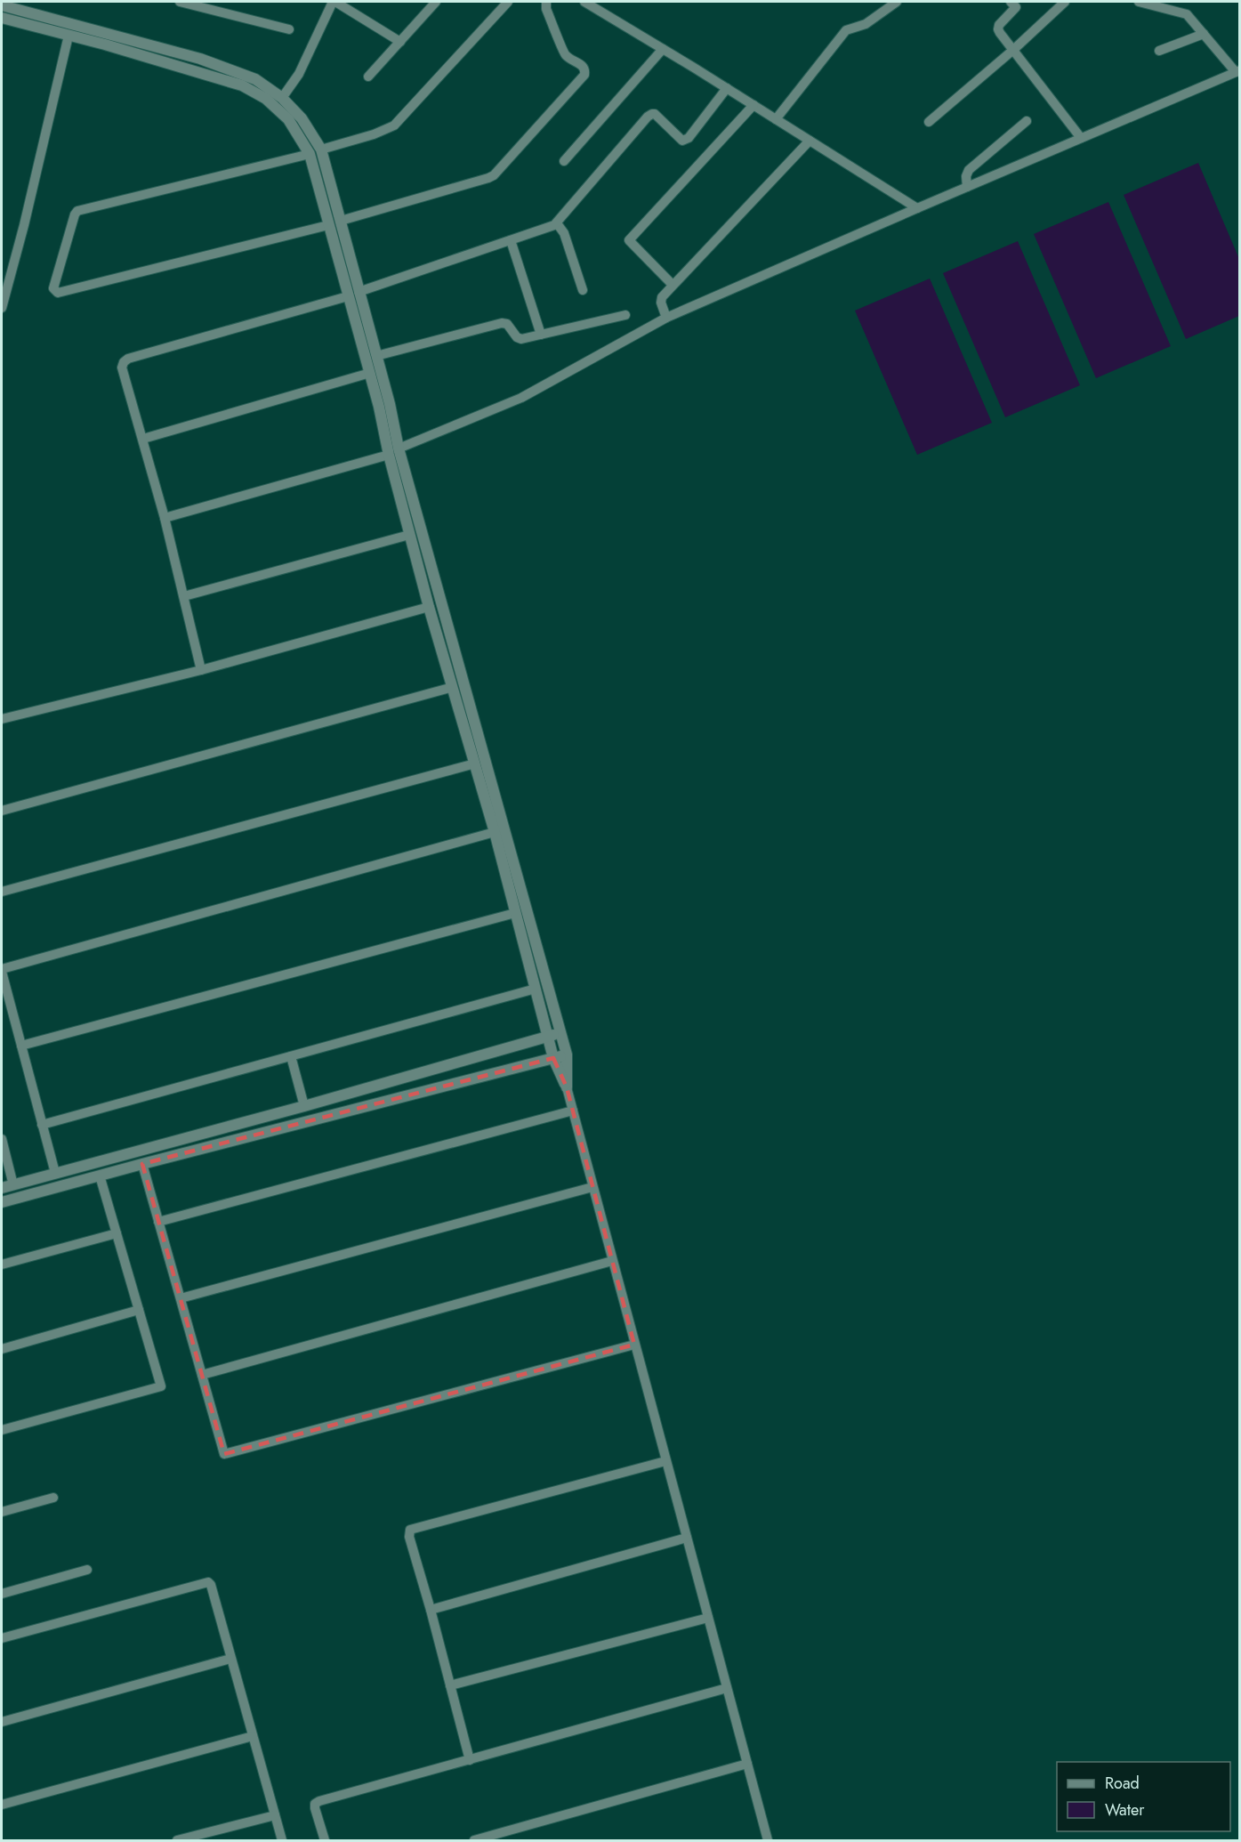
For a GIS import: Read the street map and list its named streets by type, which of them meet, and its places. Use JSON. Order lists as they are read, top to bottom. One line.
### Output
{"legend":["Road","Water"]}
